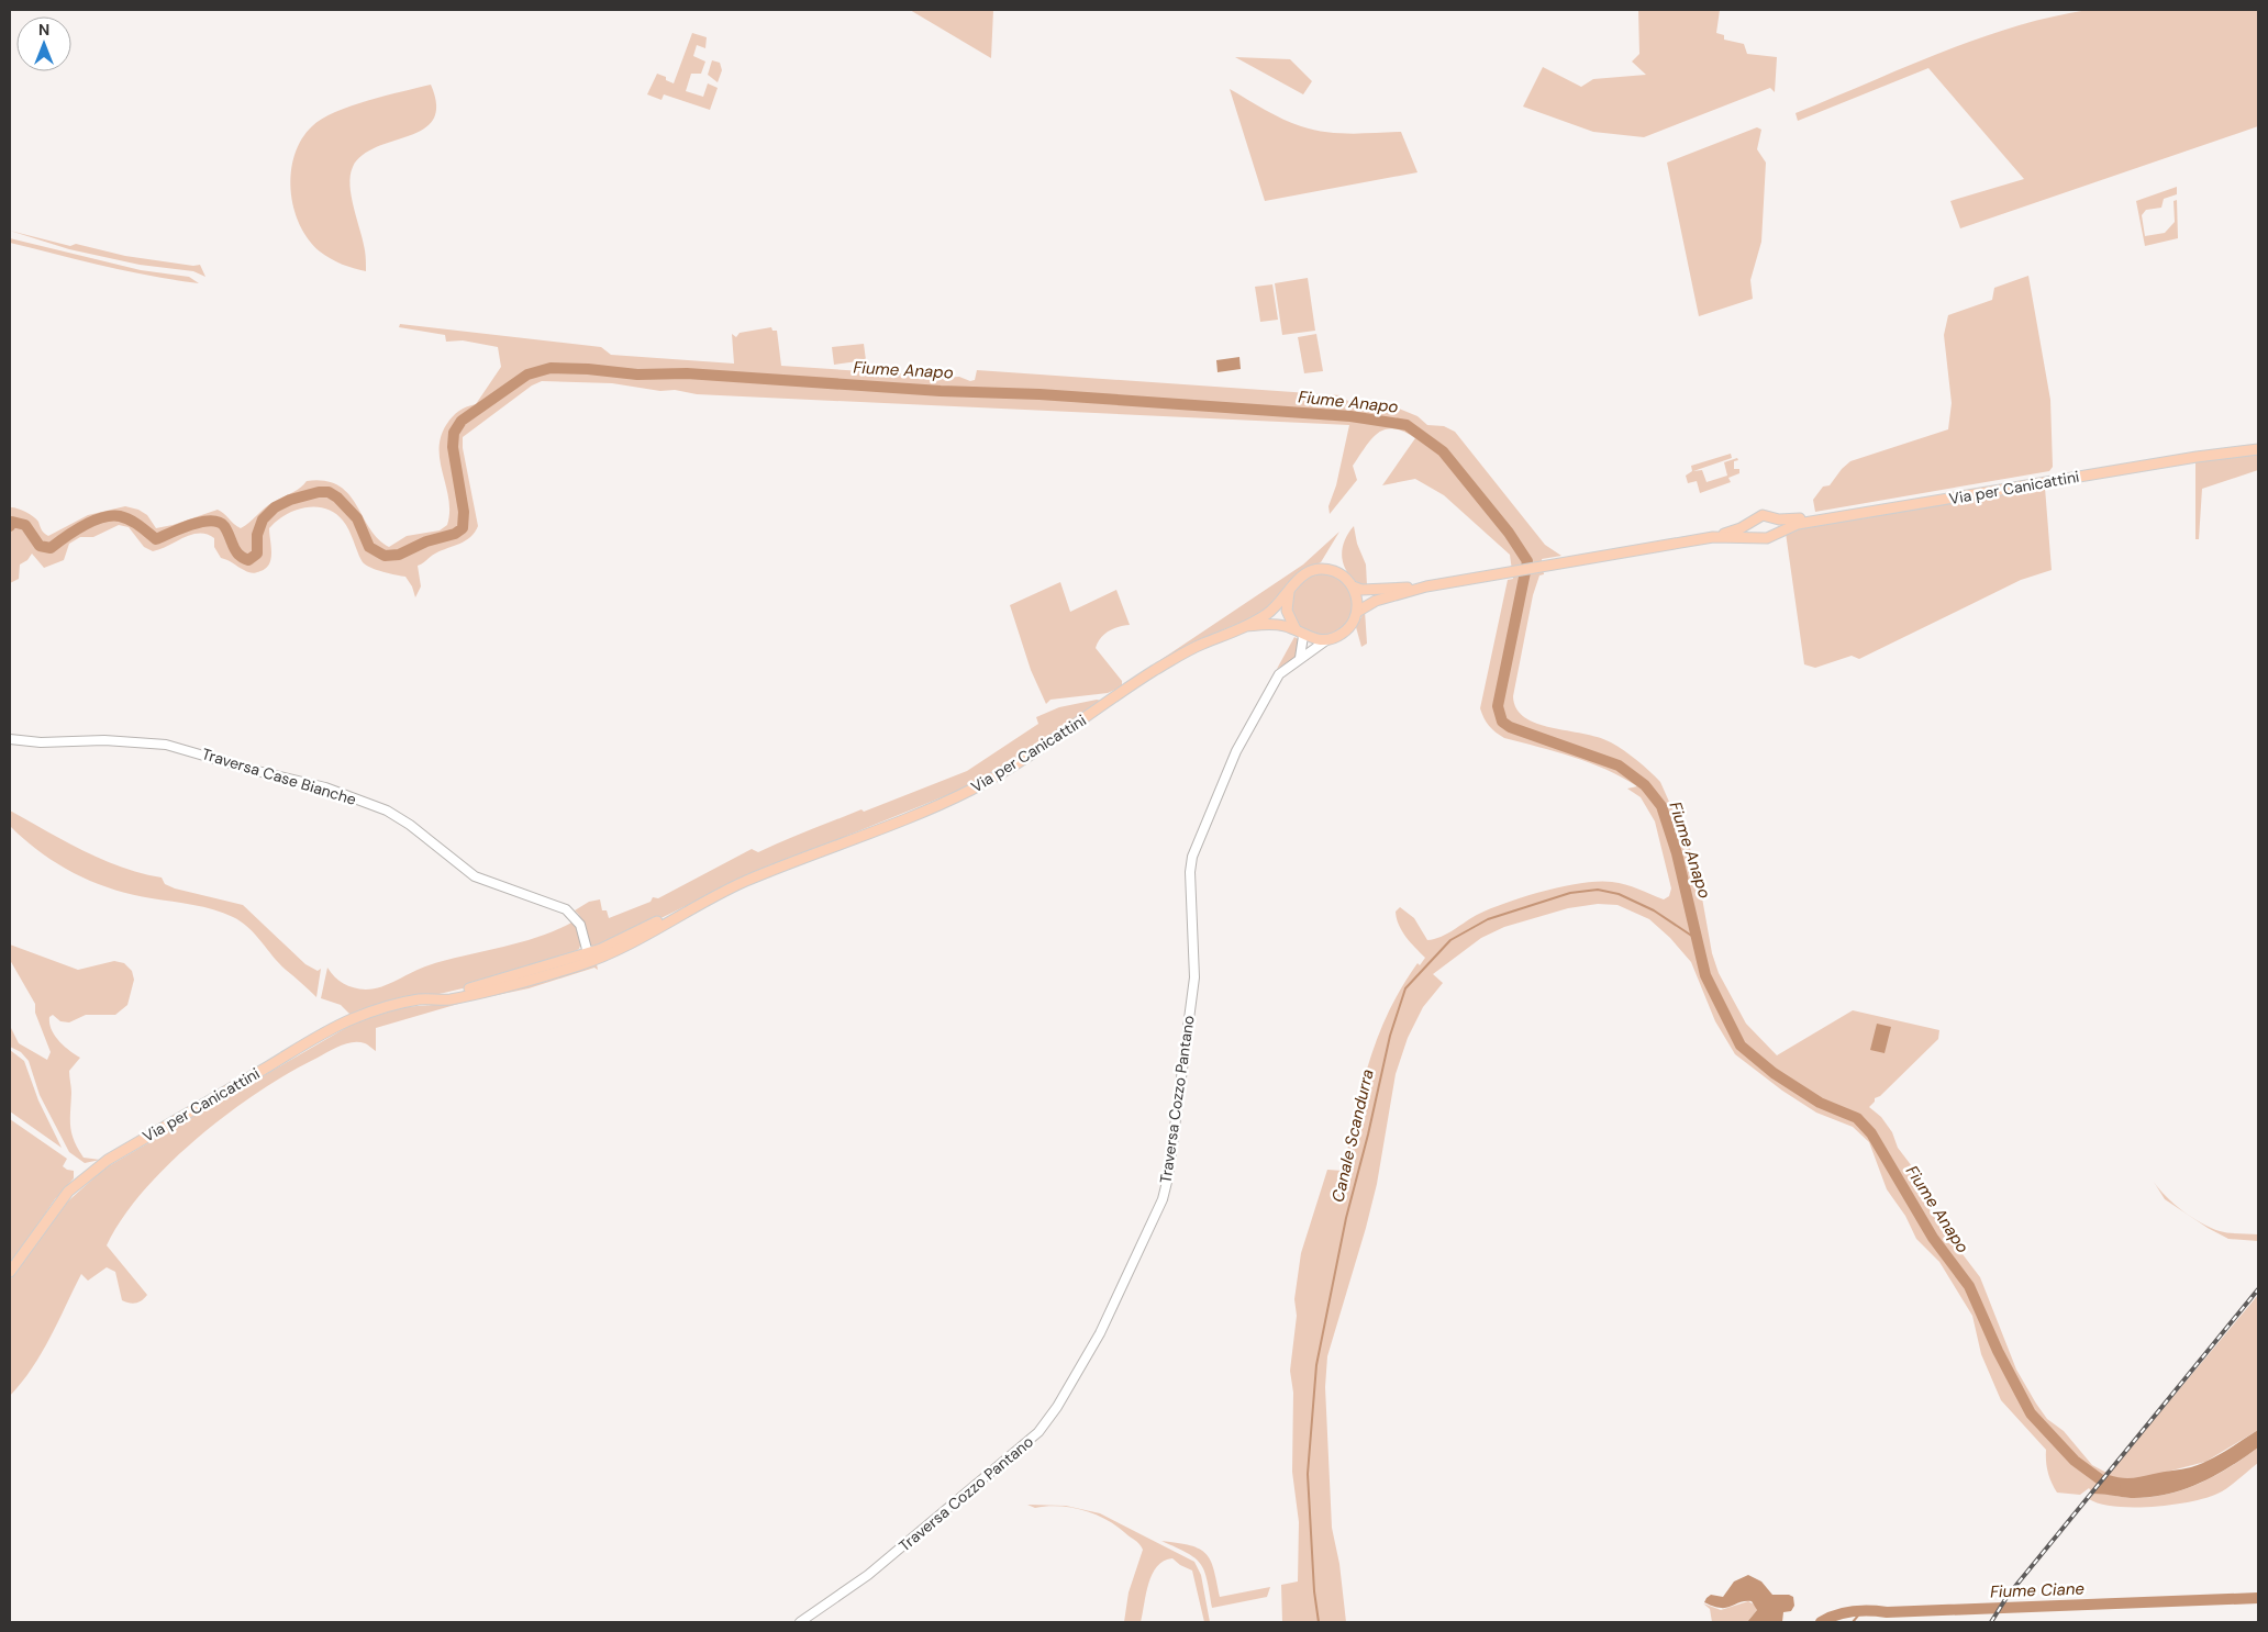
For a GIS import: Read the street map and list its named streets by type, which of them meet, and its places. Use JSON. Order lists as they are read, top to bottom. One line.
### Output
{"streets":{"main road":["Via per Canicattini"],"street":["Traversa Case Bianche","Traversa Cozzo Pantano"]},"crossings":[["Via per Canicattini","Traversa Case Bianche"]],"water":["Fiume Anapo","Canale Scandurra","Fiume Ciane"],"north":"top"}
